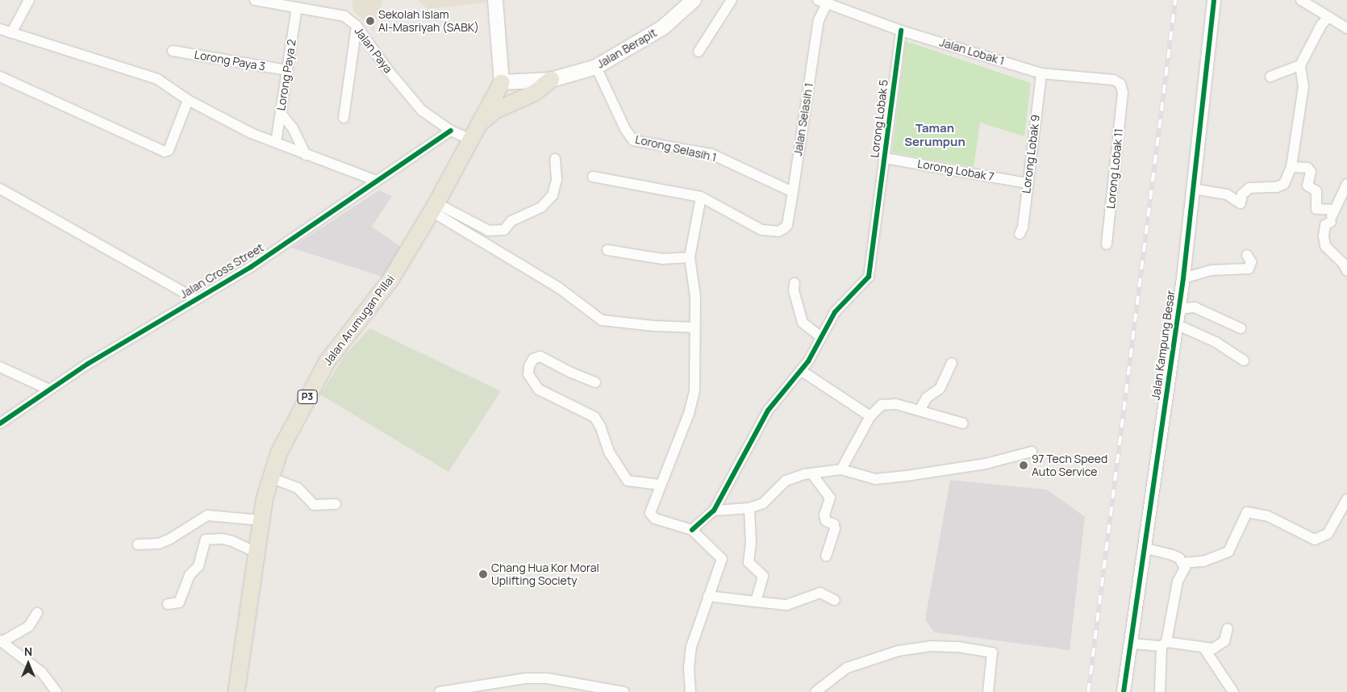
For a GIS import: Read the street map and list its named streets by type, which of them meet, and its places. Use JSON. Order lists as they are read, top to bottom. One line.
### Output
{"streets":{"main road":["Jalan Berapit","Jalan Arumugan Pillai","P3"],"street":["Jalan Paya","Jalan Lobak 1","Lorong Paya 3","Lorong Paya 2","Lorong Lobak 5","Jalan Selasih 1","Lorong Selasih 1","Lorong Lobak 9","Lorong Lobak 11","Lorong Lobak 7","Jalan Cross Street","Jalan Kampung Besar"]},"crossings":[["Jalan Berapit","Lorong Selasih 1"],["Jalan Berapit","Jalan Arumugan Pillai"],["Jalan Paya","Lorong Paya 2"],["Jalan Paya","Jalan Cross Street"],["Jalan Paya","Jalan Arumugan Pillai"],["Jalan Lobak 1","Lorong Lobak 5"],["Jalan Lobak 1","Jalan Selasih 1"],["Jalan Lobak 1","Lorong Lobak 9"],["Jalan Lobak 1","Lorong Lobak 11"],["Lorong Paya 3","Lorong Paya 2"],["Lorong Lobak 5","Lorong Lobak 7"],["Jalan Selasih 1","Lorong Selasih 1"],["Lorong Lobak 9","Lorong Lobak 7"]],"districts":["Taman Serumpun"],"places":["Sekolah Islam Al-Masriyah (SABK)","97 Tech Speed Auto Service","Chang Hua Kor Moral Uplifting Society"],"north":"top"}
